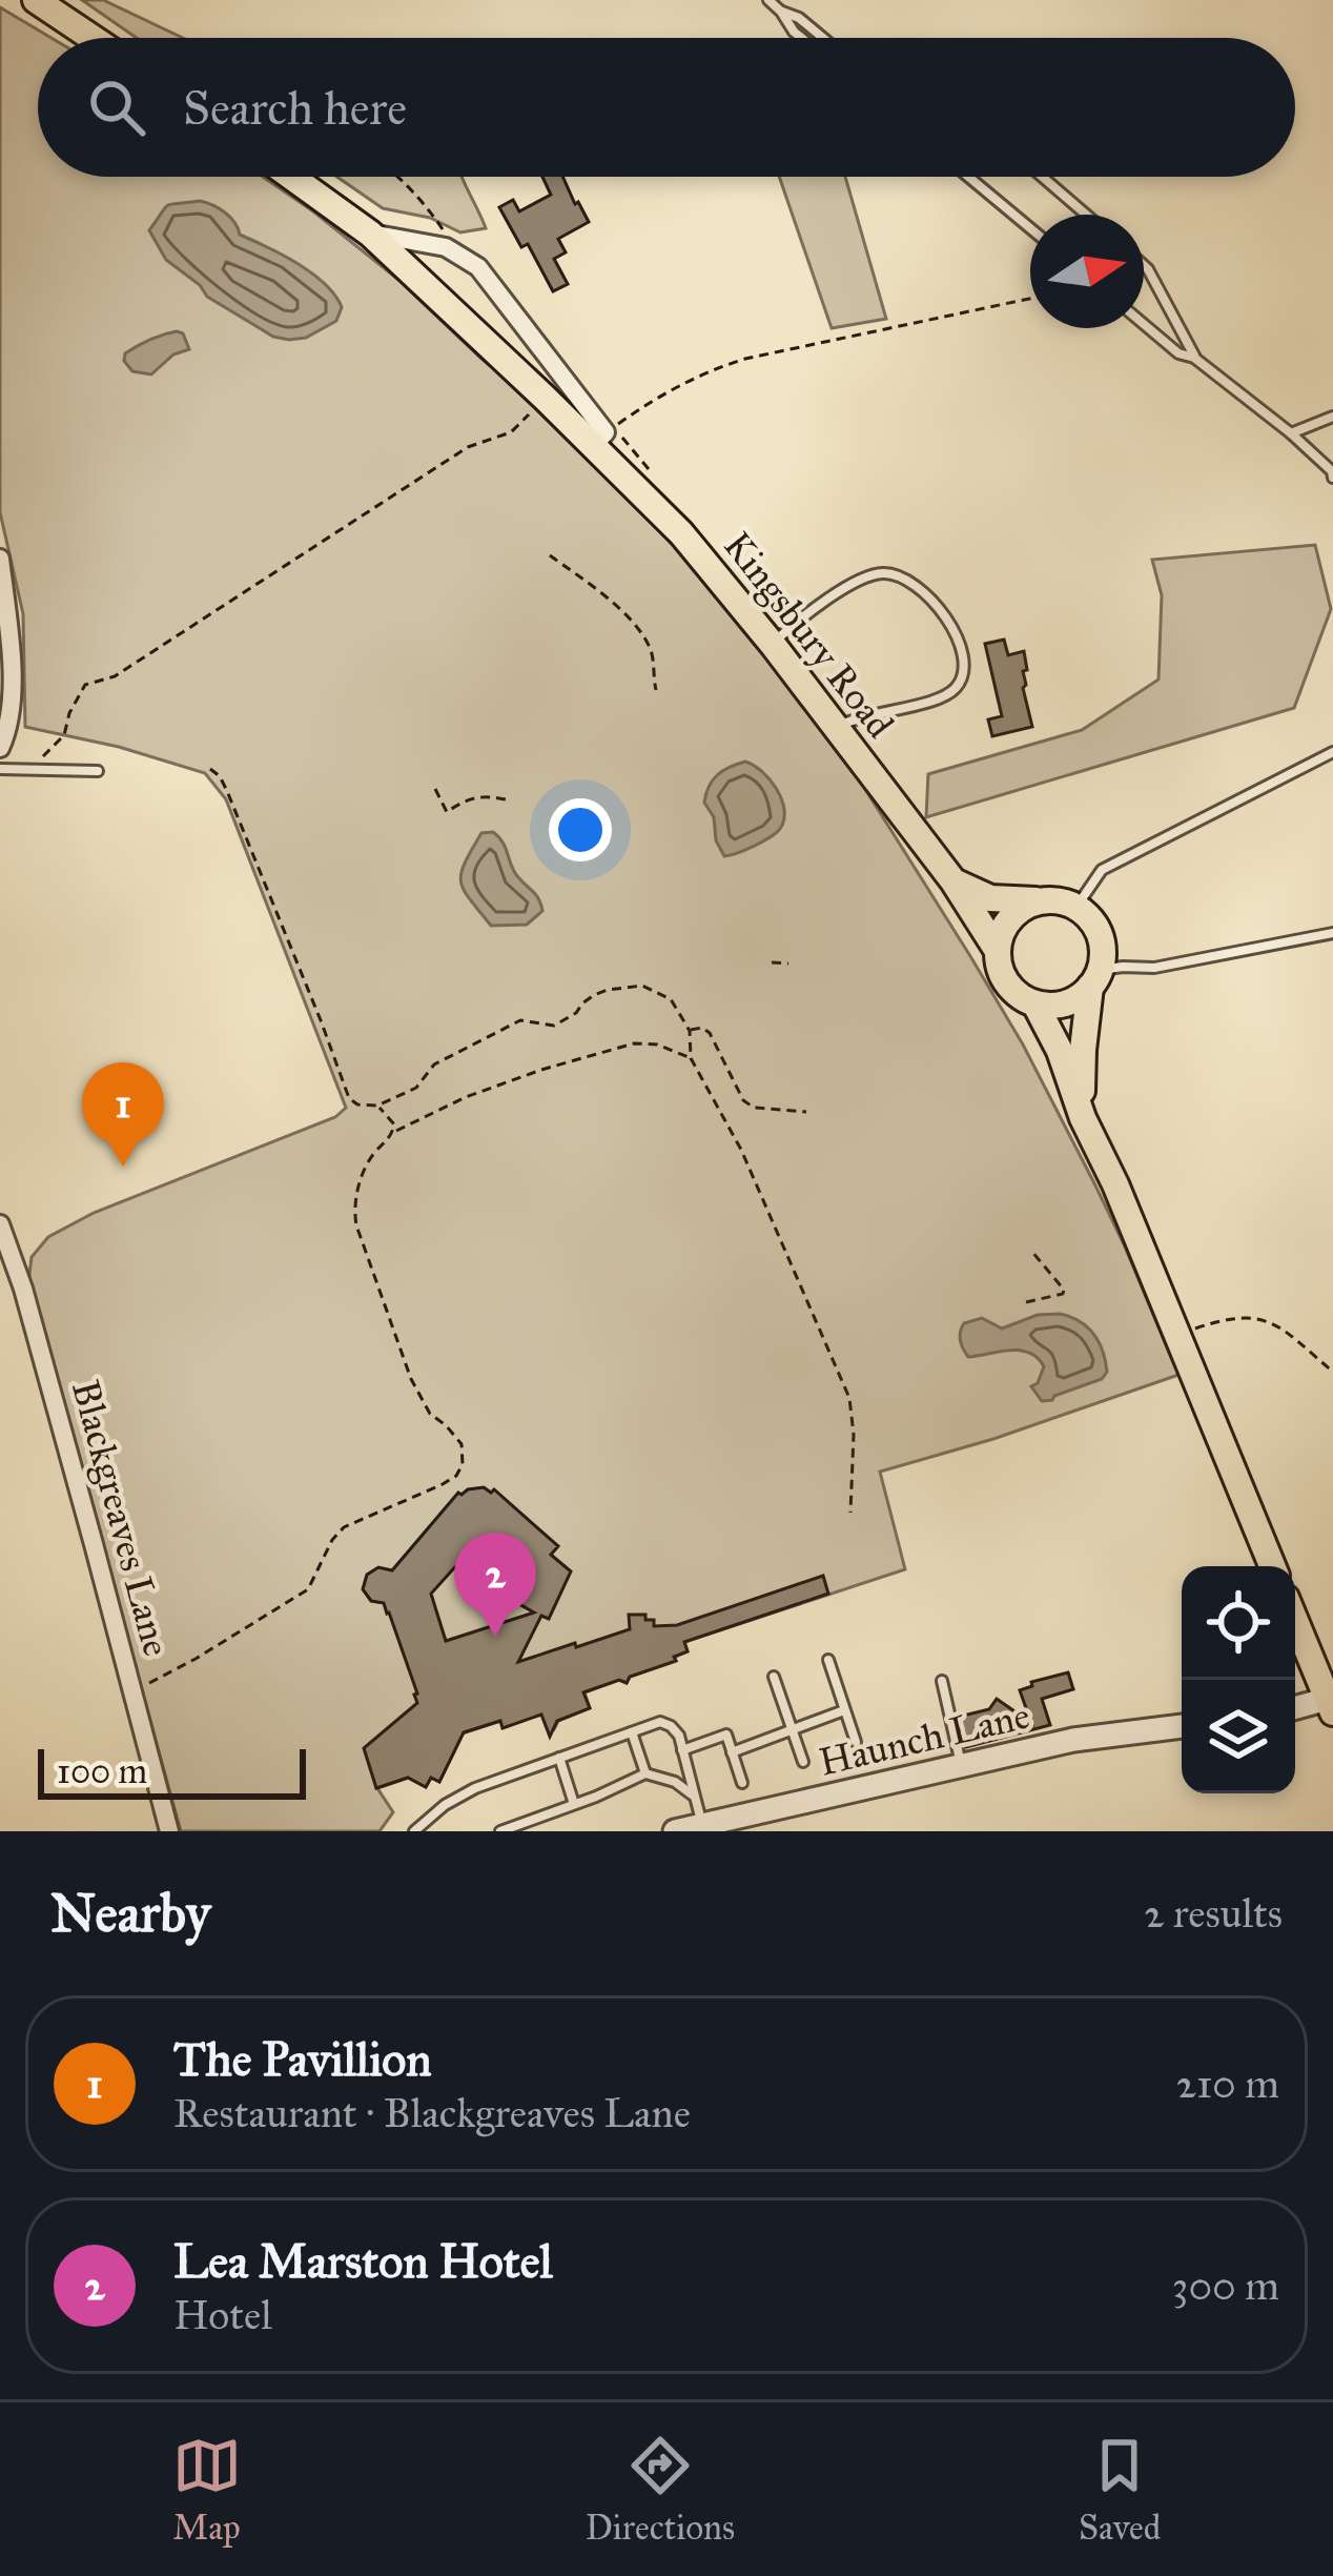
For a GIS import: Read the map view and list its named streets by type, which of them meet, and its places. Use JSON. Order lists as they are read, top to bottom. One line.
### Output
{"streets":{"main road":["Kingsbury Road"],"street":["Blackgreaves Lane","Haunch Lane"]},"scale_bar":"100 m","north":"right","page":{"search":"Search here","pins":["1","2"],"scale":"100 m","heading":["Nearby","2 results"],"list":[{"mark":"1","name":"The Pavillion","note":"Restaurant · Blackgreaves Lane","value":"210 m"},{"mark":"2","name":"Lea Marston Hotel","note":"Hotel","value":"300 m"}],"nav":["Map","Directions","Saved"]}}
